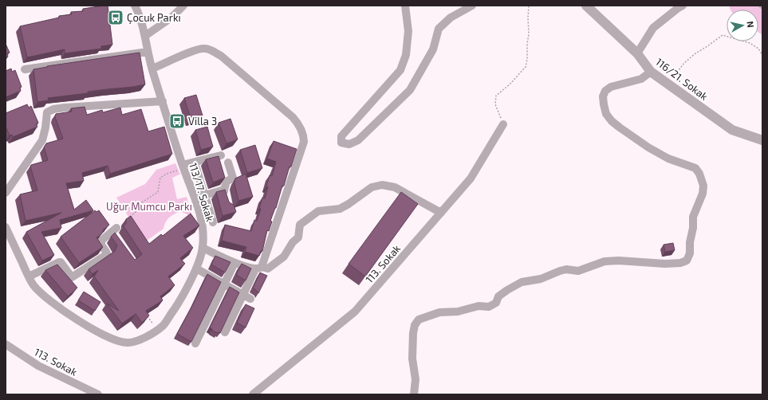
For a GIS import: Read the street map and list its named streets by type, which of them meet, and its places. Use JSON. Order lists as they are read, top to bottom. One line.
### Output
{"streets":{"street":["116/21. Sokak","113/17. Sokak","113. Sokak"]},"parks":["Uğur Mumcu Parkı"],"places":{"bus stop":["Çocuk Parkı","Villa 3"]},"north":"right"}
